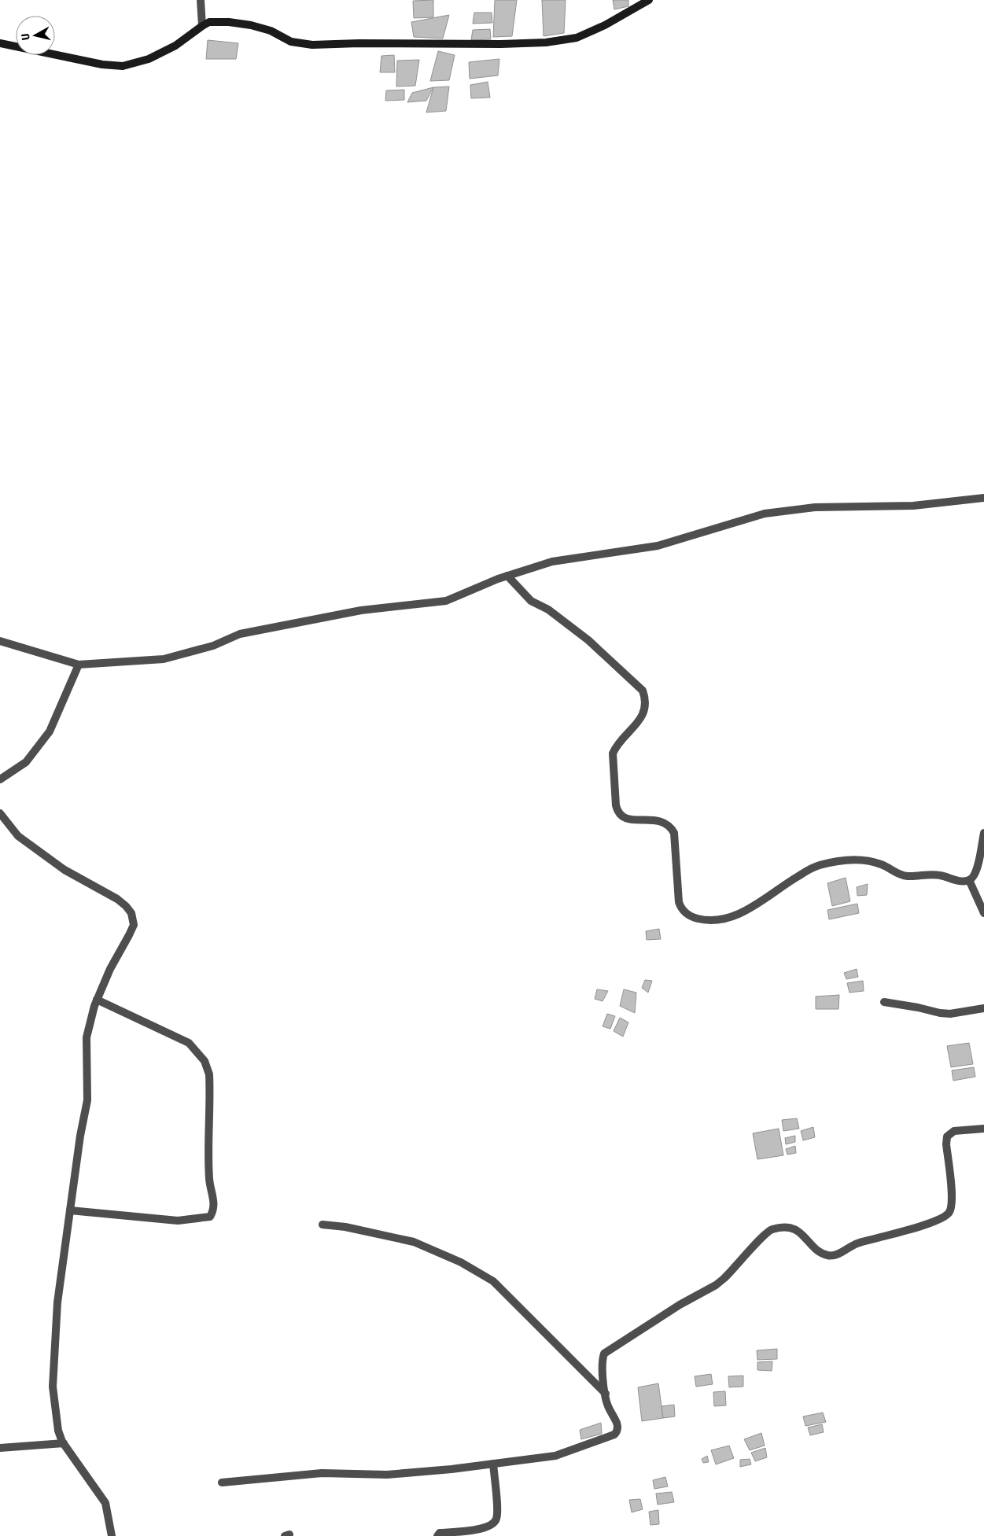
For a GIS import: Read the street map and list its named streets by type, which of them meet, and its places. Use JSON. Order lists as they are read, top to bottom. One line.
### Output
{"north":"left"}
